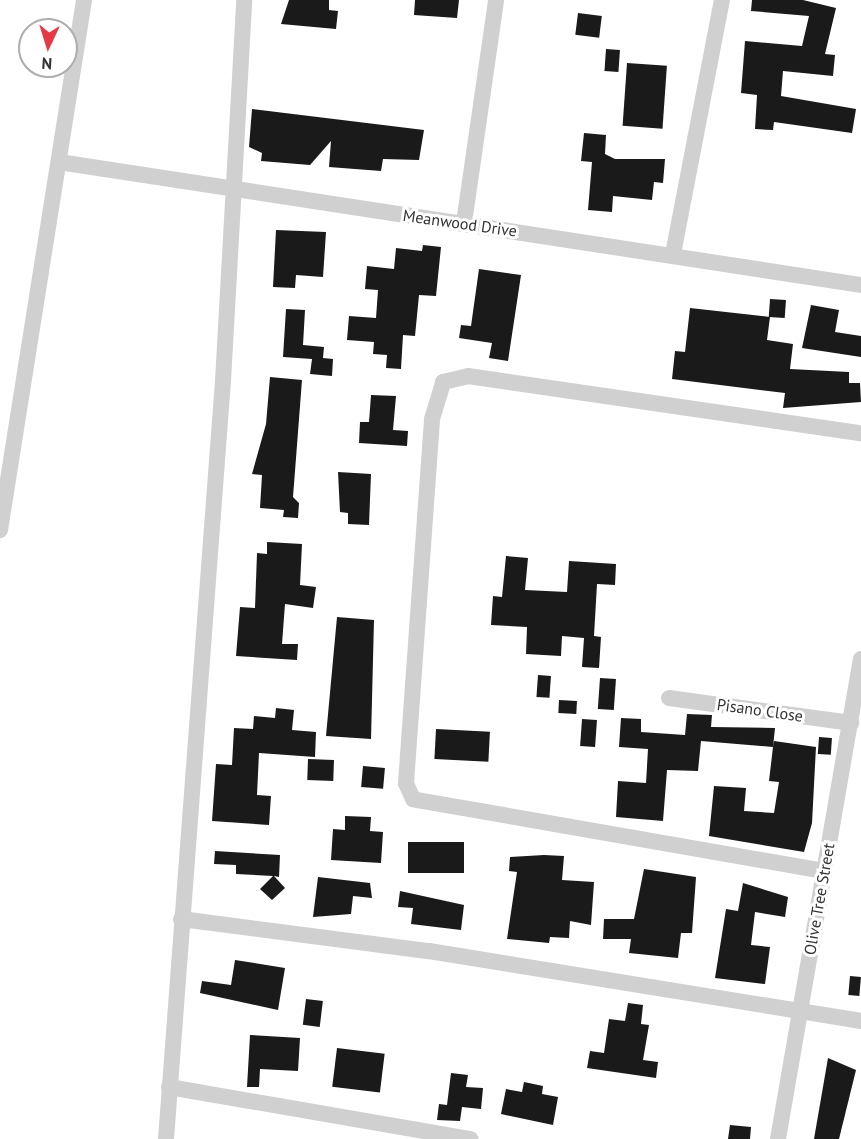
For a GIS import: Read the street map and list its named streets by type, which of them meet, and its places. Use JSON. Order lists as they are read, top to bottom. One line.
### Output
{"streets":{"street":["Meanwood Drive","Pisano Close","Olive Tree Street"]},"crossings":[["Pisano Close","Olive Tree Street"]],"north":"bottom"}
